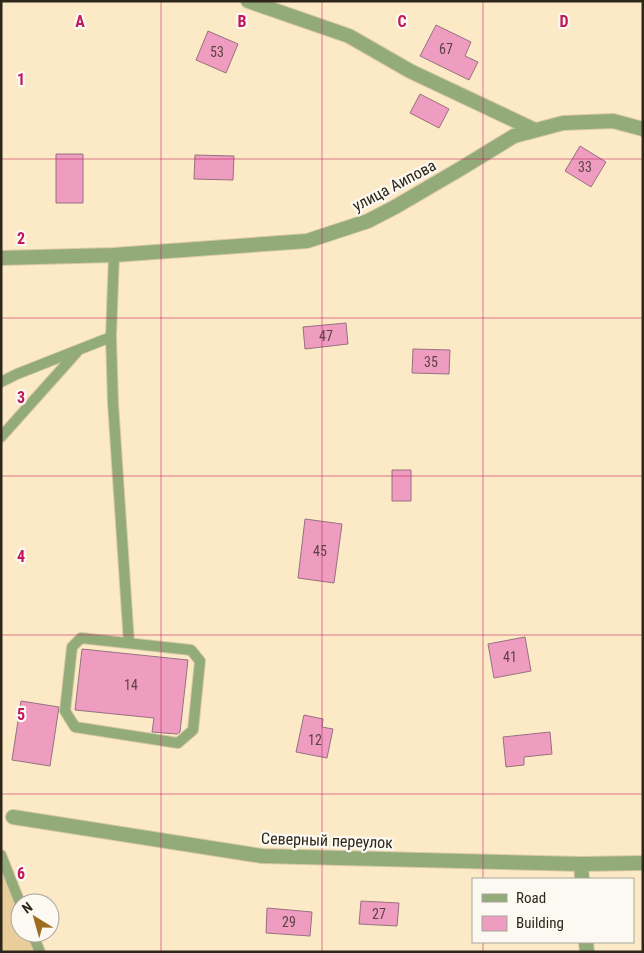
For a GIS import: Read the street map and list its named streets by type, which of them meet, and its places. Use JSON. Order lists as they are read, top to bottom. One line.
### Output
{"streets":{"street":["улица Аипова","Северный переулок"]},"house_numbers":["67","53","33","47","35","45","41","14","12","27","29"],"legend":["Road","Building"],"north":"top left","grid":{"columns":["A","B","C","D"],"rows":["1","2","3","4","5","6"]}}
